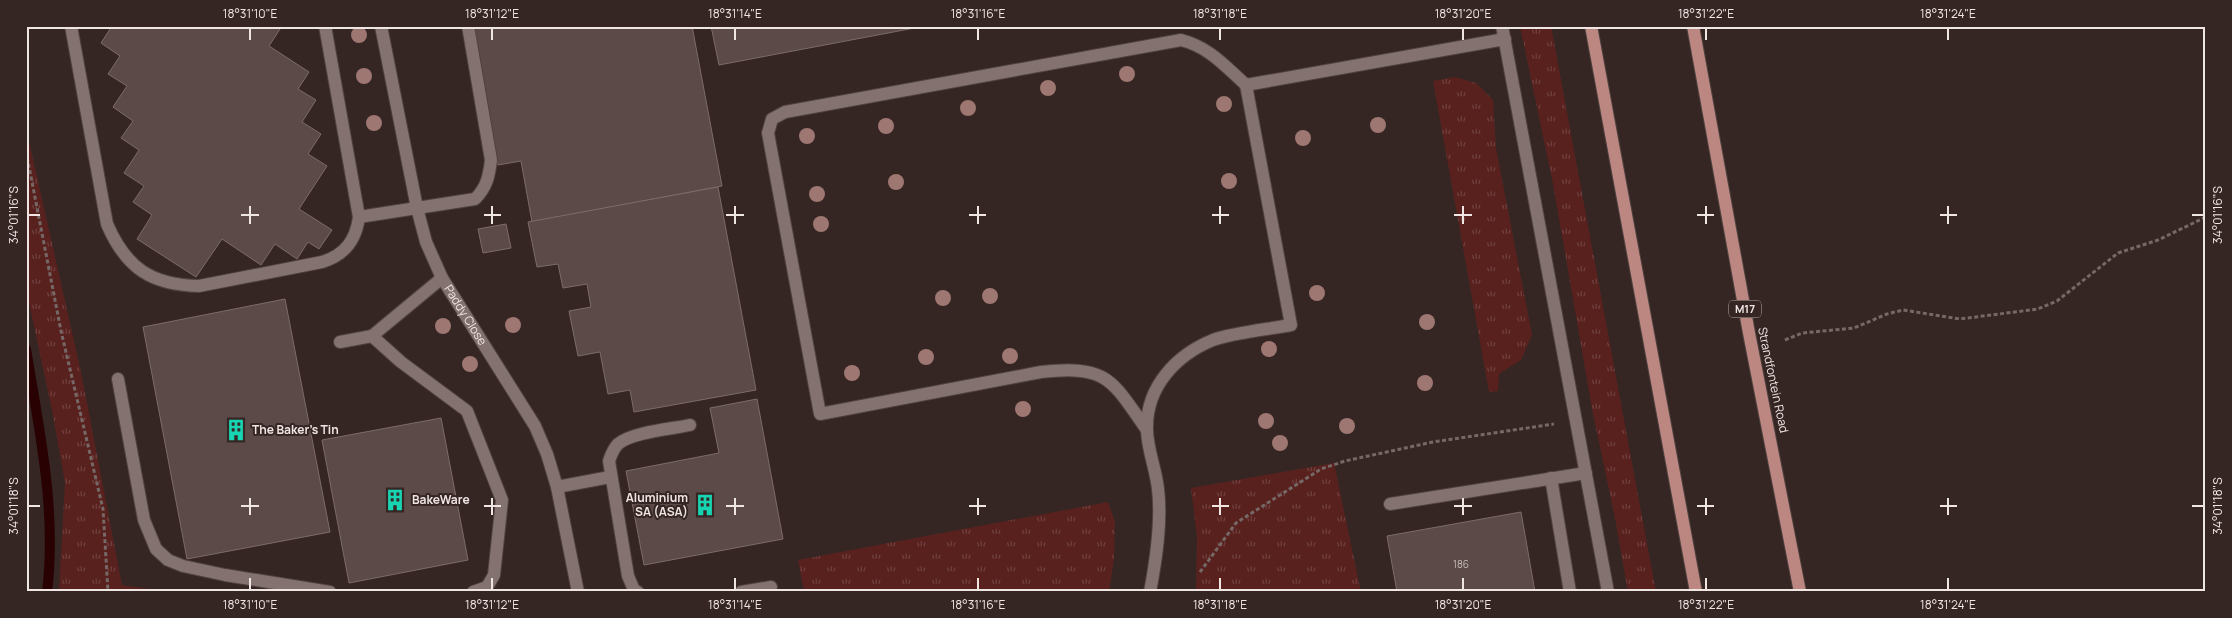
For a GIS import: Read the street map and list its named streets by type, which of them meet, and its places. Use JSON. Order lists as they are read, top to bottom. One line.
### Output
{"streets":{"main road":["M17","Strandfontein Road"],"street":["Paddy Close"]},"places":{"building":["The Baker's Tin","BakeWare","Aluminium SA (ASA)"]},"house_numbers":["186"],"coordinates":["18°31'10\"E","18°31'12\"E","18°31'14\"E","18°31'16\"E","18°31'18\"E","18°31'20\"E","18°31'22\"E","18°31'24\"E","34°01'16\"S","34°01'18\"S"]}
